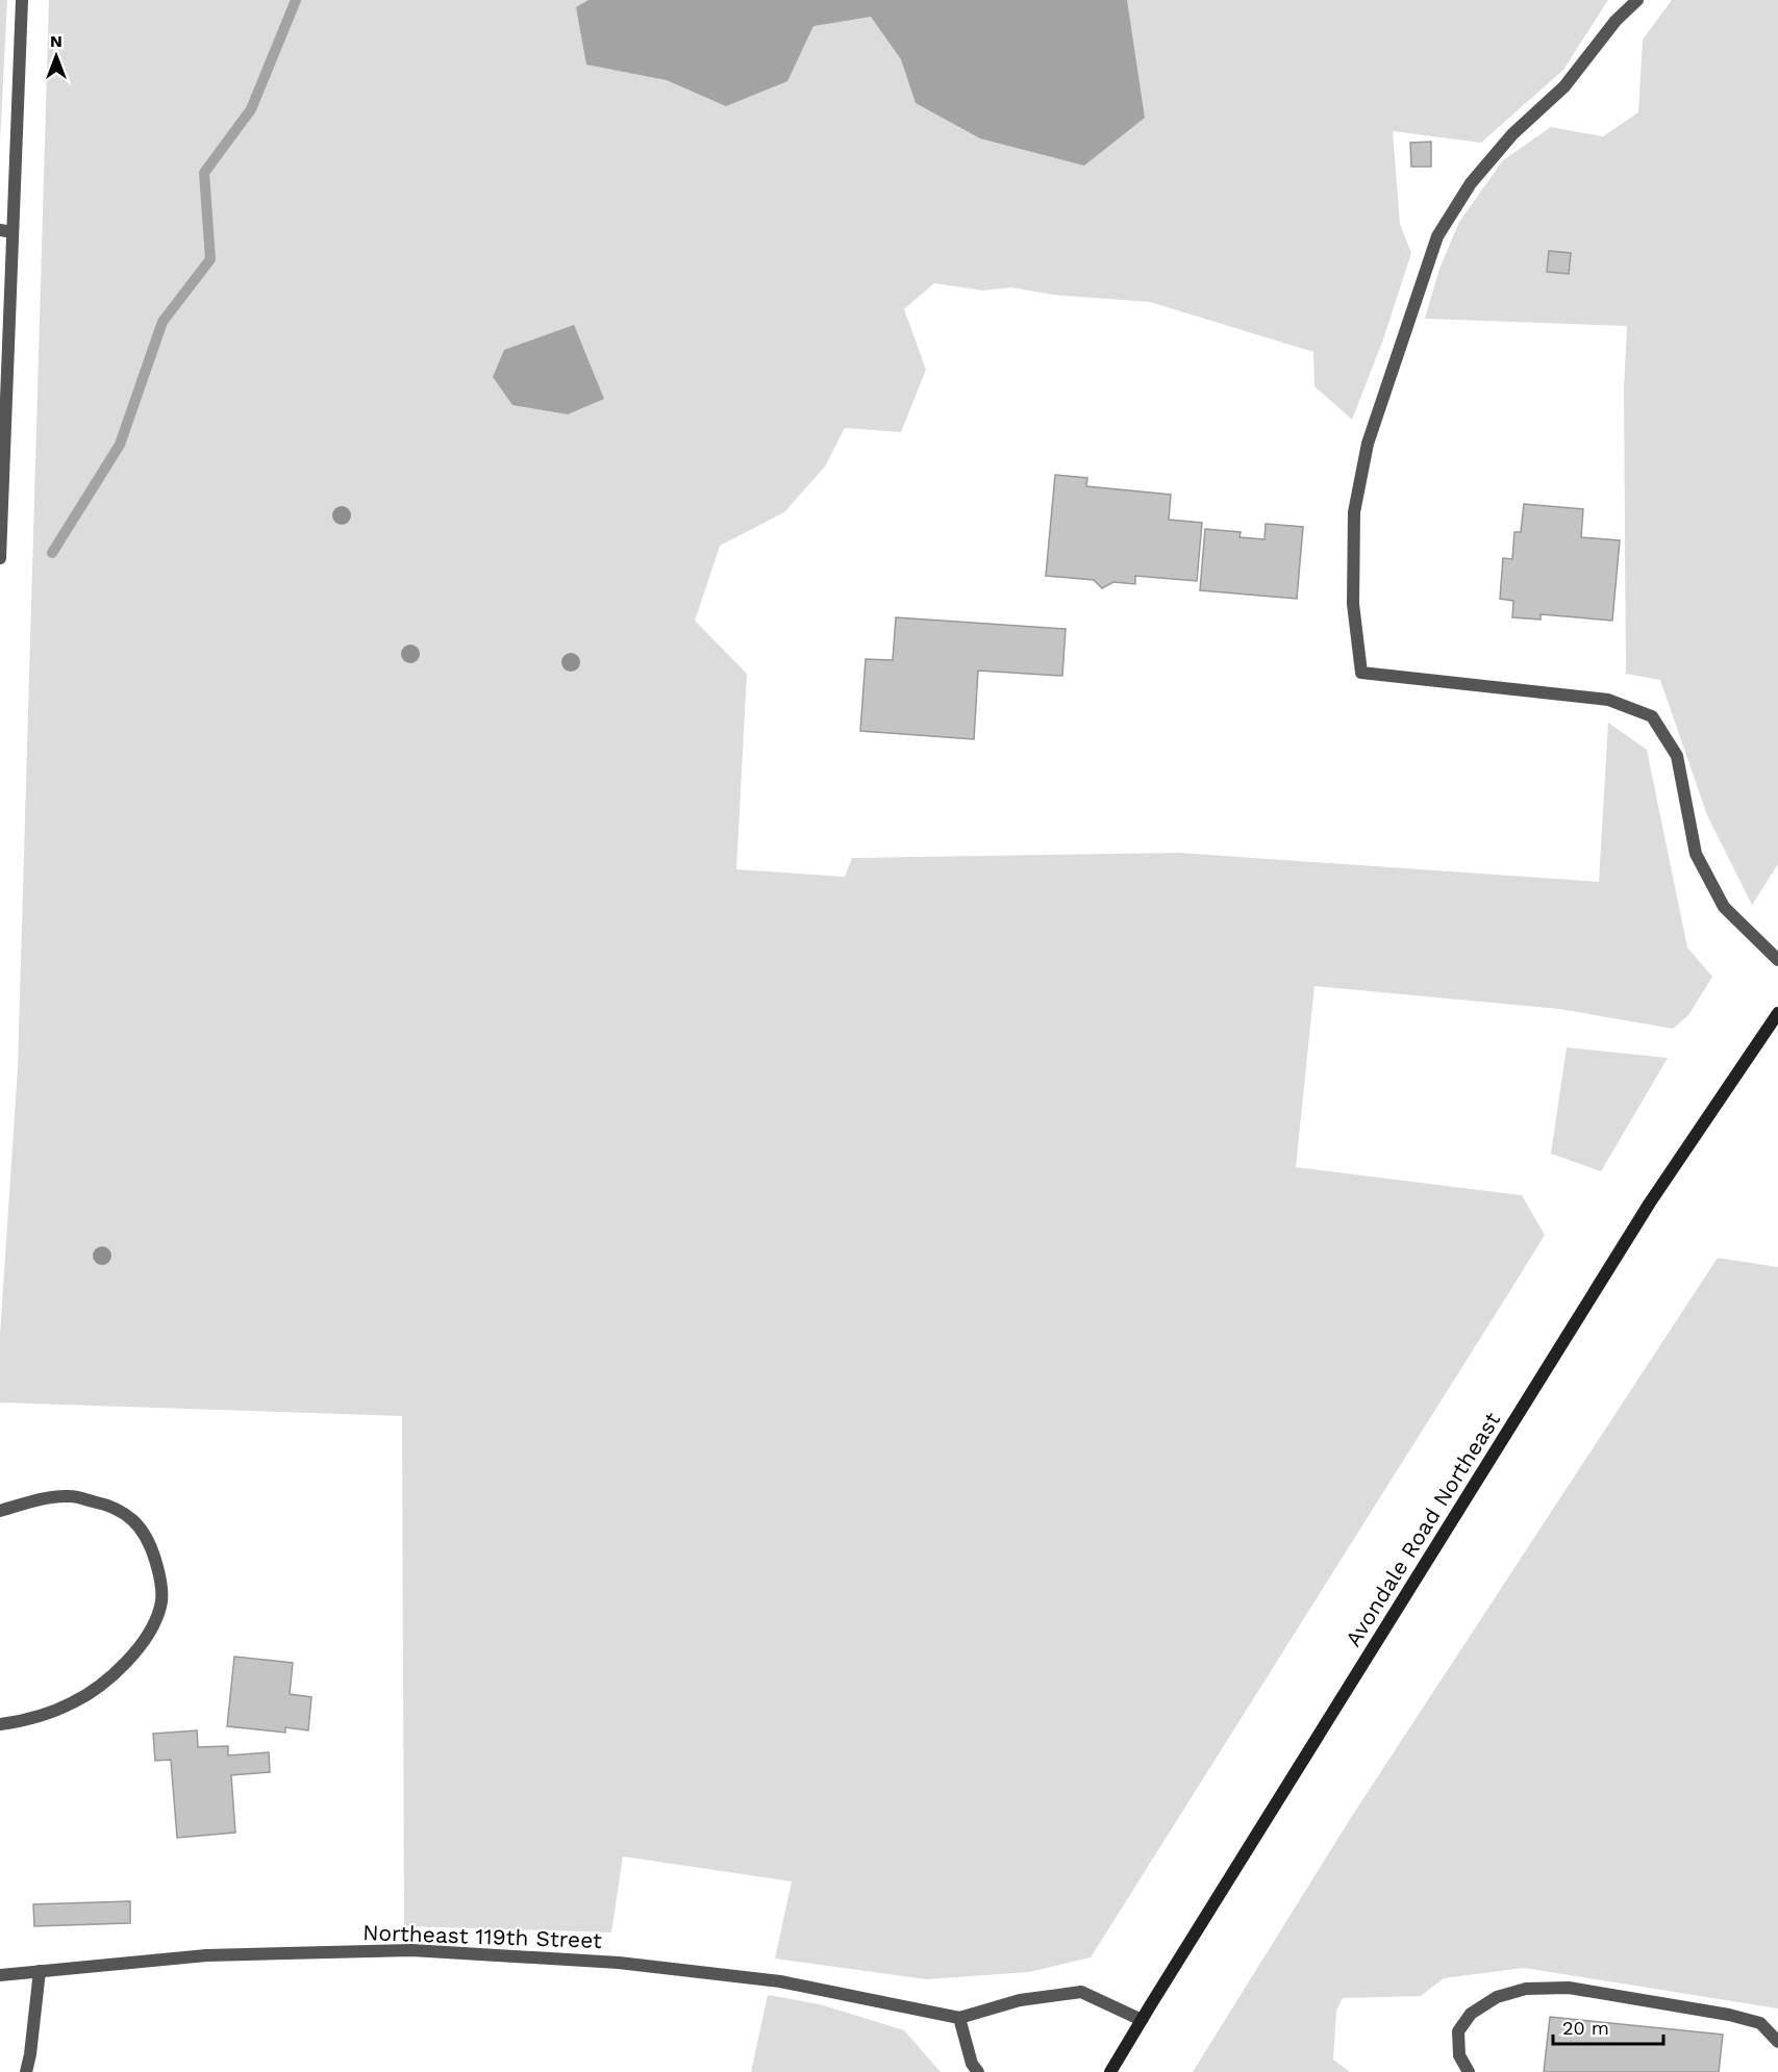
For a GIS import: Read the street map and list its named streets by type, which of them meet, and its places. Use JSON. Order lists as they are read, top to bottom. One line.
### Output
{"streets":{"main road":["Avondale Road Northeast"],"street":["Northeast 119th Street"]},"crossings":[["Avondale Road Northeast","Northeast 119th Street"]],"scale_bar":"20 m","north":"top"}
